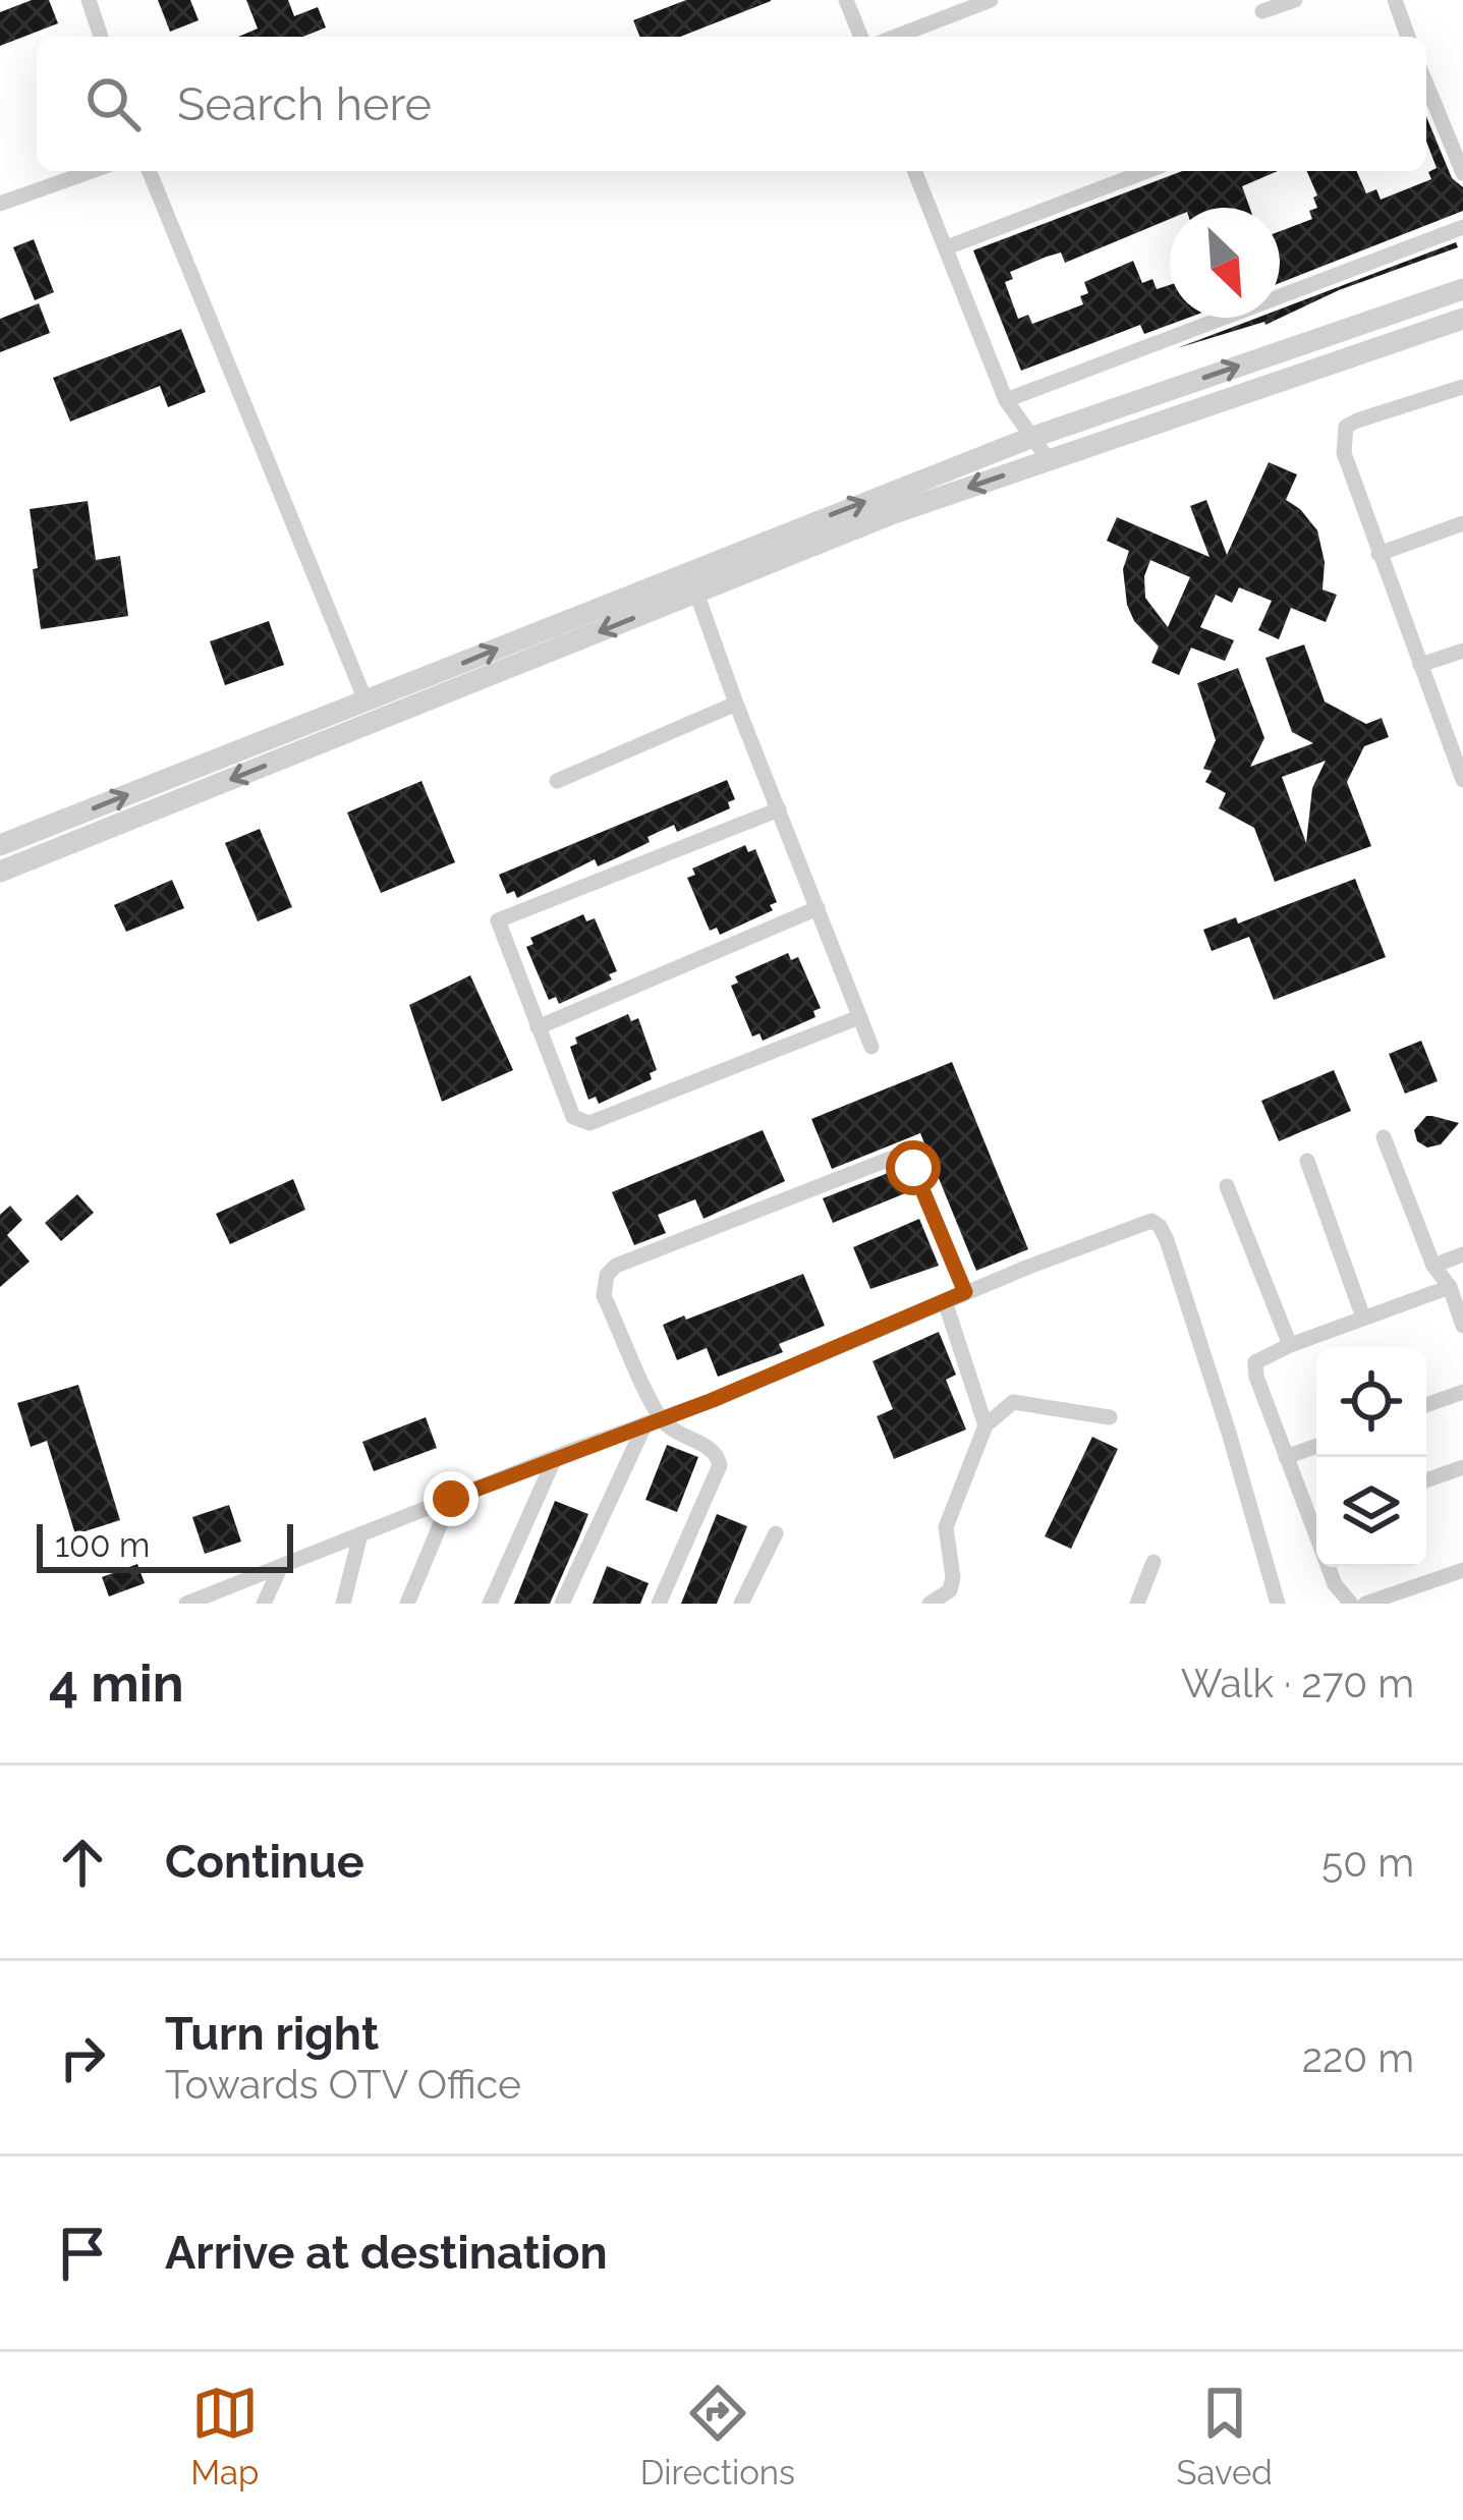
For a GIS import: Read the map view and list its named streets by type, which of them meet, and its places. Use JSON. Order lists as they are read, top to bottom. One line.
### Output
{"scale_bar":"100 m","north":"bottom right","page":{"search":"Search here","scale":"100 m","heading":["4 min","Walk · 270 m"],"list":[["Continue","50 m"],["Turn right","Towards OTV Office","220 m"],"Arrive at destination"],"nav":["Map","Directions","Saved"]}}
